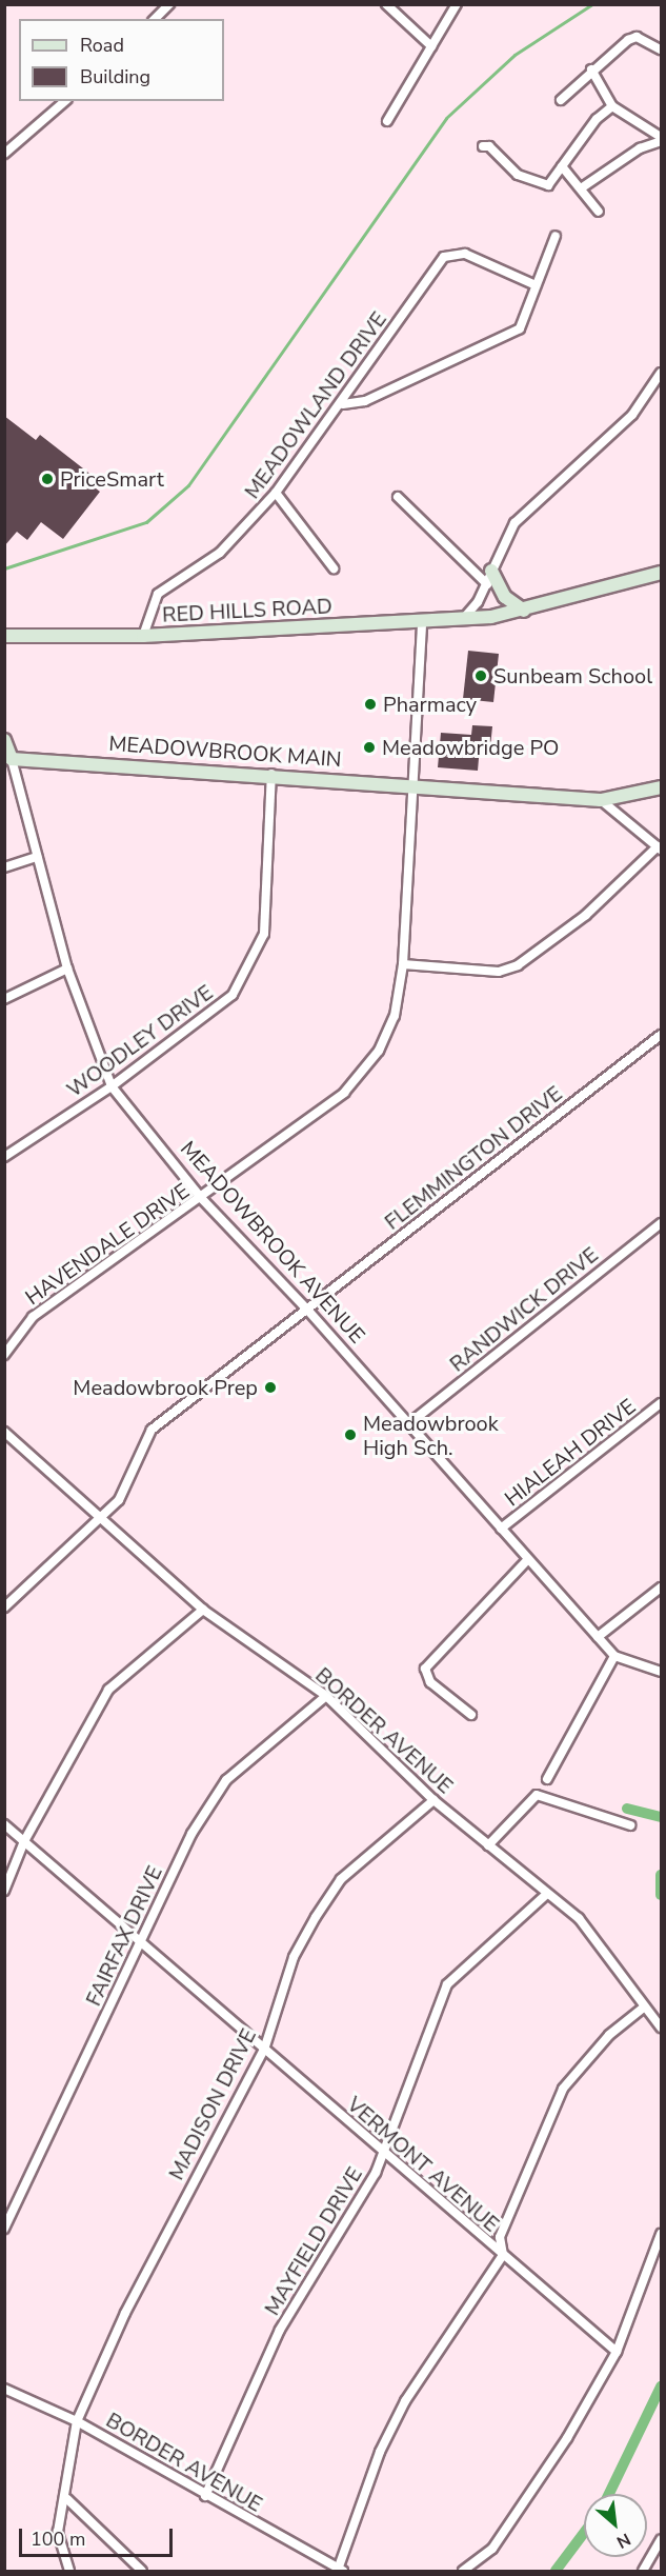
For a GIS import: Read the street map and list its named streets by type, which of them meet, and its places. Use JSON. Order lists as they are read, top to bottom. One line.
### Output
{"streets":{"main road":["RED HILLS ROAD","MEADOWBROOK MAIN","MEADOWBROOK AVENUE"],"street":["MEADOWLAND DRIVE","WOODLEY DRIVE","FLEMMINGTON DRIVE","HAVENDALE DRIVE","RANDWICK DRIVE","HIALEAH DRIVE","BORDER AVENUE","FAIRFAX DRIVE","MADISON DRIVE","VERMONT AVENUE","MAYFIELD DRIVE"]},"crossings":[["MEADOWLAND DRIVE","RED HILLS ROAD"],["RED HILLS ROAD","HAVENDALE DRIVE"],["MEADOWBROOK MAIN","WOODLEY DRIVE"],["MEADOWBROOK MAIN","MEADOWBROOK AVENUE"],["MEADOWBROOK MAIN","HAVENDALE DRIVE"],["WOODLEY DRIVE","MEADOWBROOK AVENUE"],["FLEMMINGTON DRIVE","MEADOWBROOK AVENUE"],["FLEMMINGTON DRIVE","BORDER AVENUE"],["MEADOWBROOK AVENUE","HAVENDALE DRIVE"],["MEADOWBROOK AVENUE","RANDWICK DRIVE"],["MEADOWBROOK AVENUE","HIALEAH DRIVE"],["BORDER AVENUE","FAIRFAX DRIVE"],["BORDER AVENUE","MADISON DRIVE"],["BORDER AVENUE","MAYFIELD DRIVE"],["FAIRFAX DRIVE","VERMONT AVENUE"],["MADISON DRIVE","VERMONT AVENUE"],["VERMONT AVENUE","MAYFIELD DRIVE"]],"places":["PriceSmart","Sunbeam School","Pharmacy","Meadowbridge PO","Meadowbrook Prep","Meadowbrook High Sch."],"legend":["Road","Building"],"scale_bar":"100 m","north":"bottom right"}
